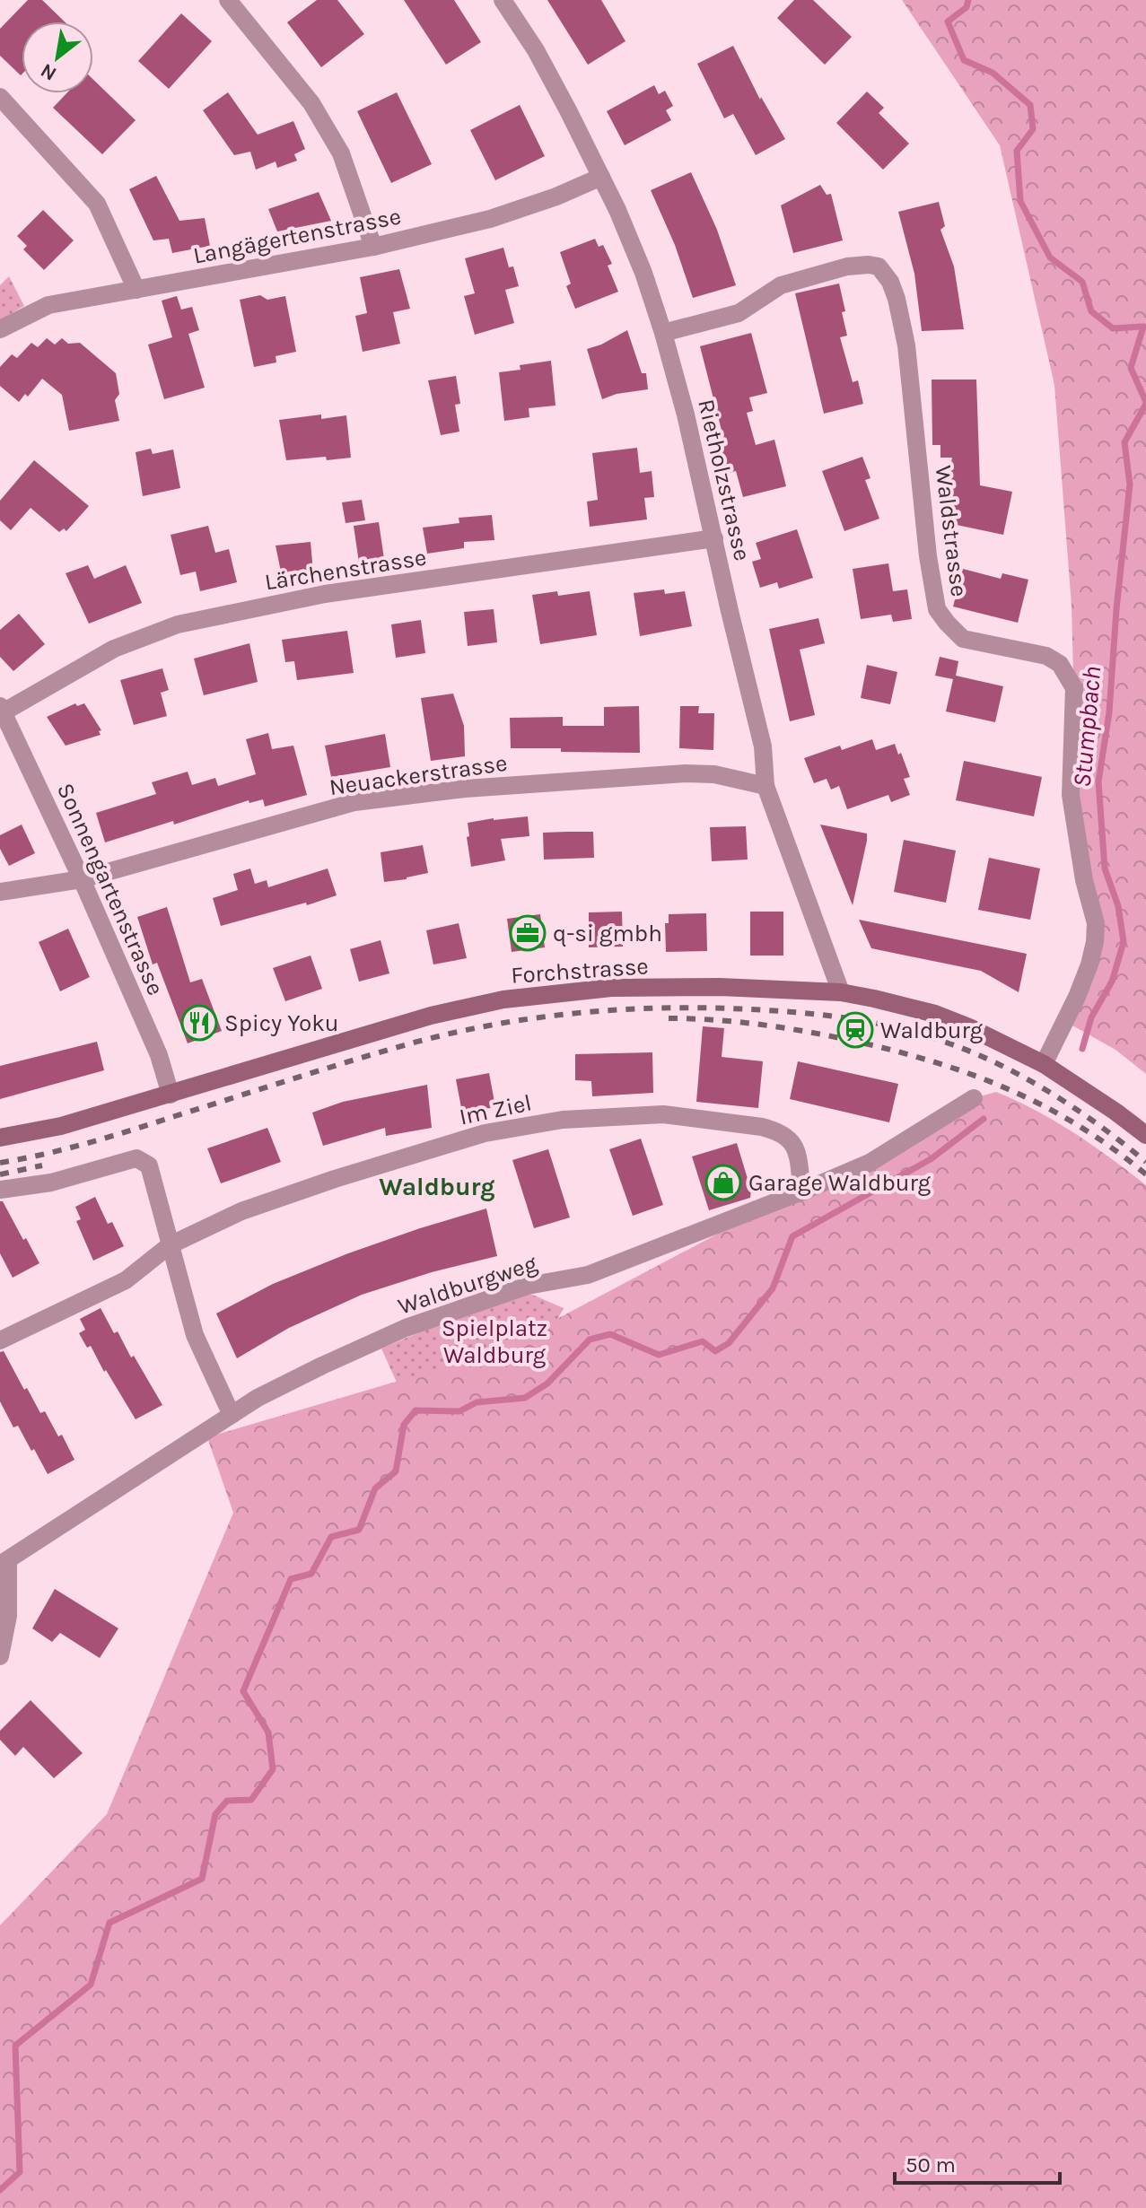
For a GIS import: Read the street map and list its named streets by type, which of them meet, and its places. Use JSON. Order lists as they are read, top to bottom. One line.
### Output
{"streets":{"main road":["Forchstrasse"],"street":["Langägertenstrasse","Rietholzstrasse","Waldstrasse","Lärchenstrasse","Neuackerstrasse","Sonnengartenstrasse","Im Ziel","Waldburgweg"]},"crossings":[["Langägertenstrasse","Rietholzstrasse"],["Rietholzstrasse","Waldstrasse"],["Rietholzstrasse","Lärchenstrasse"],["Rietholzstrasse","Neuackerstrasse"],["Rietholzstrasse","Forchstrasse"],["Waldstrasse","Forchstrasse"],["Lärchenstrasse","Sonnengartenstrasse"],["Neuackerstrasse","Sonnengartenstrasse"],["Sonnengartenstrasse","Forchstrasse"],["Im Ziel","Waldburgweg"]],"districts":["Waldburg"],"water":["Stumpbach"],"parks":["Spielplatz Waldburg"],"places":{"office":["q-si gmbh"],"restaurant":["Spicy Yoku"],"station":["Waldburg"],"shop":["Garage Waldburg"]},"scale_bar":"50 m","north":"bottom left"}
